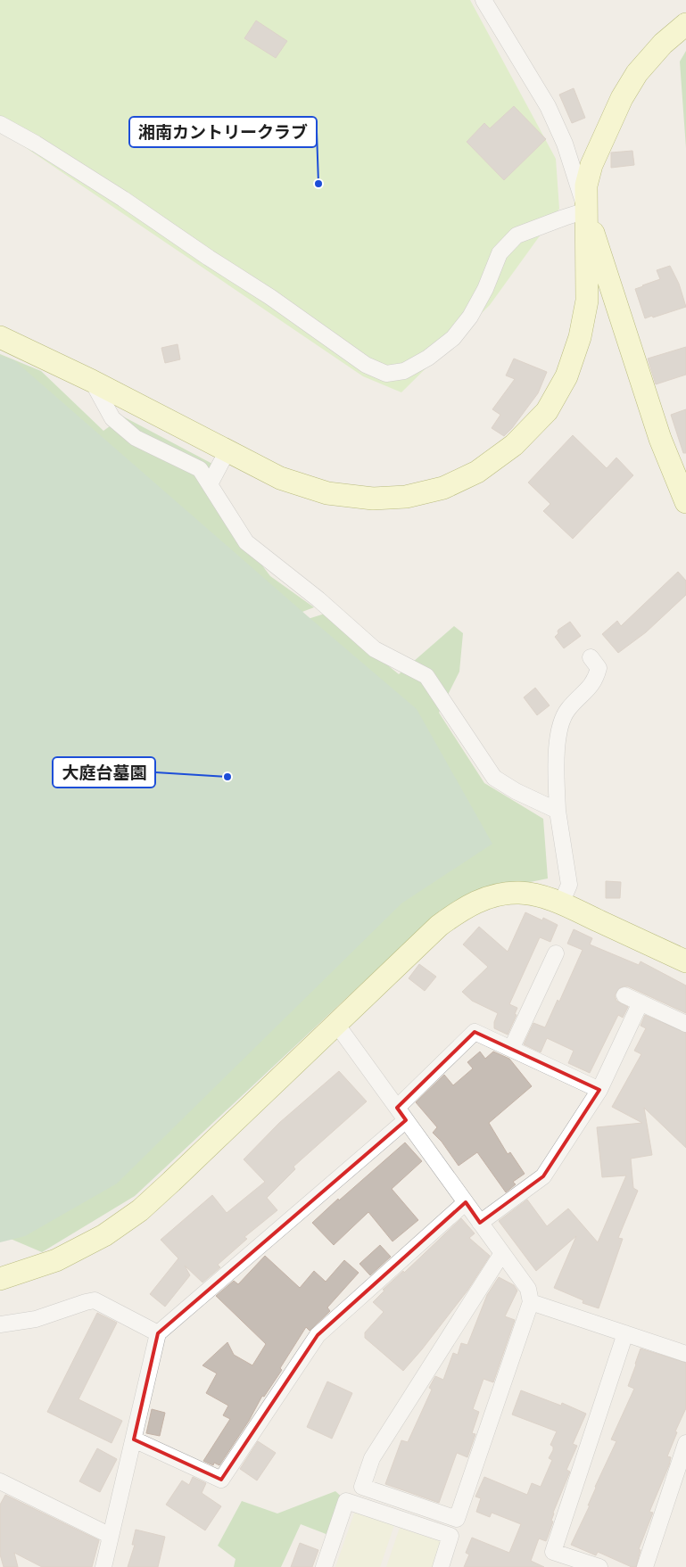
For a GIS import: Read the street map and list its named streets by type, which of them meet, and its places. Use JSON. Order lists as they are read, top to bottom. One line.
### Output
{"places":["湘南カントリークラブ","大庭台墓園"]}
